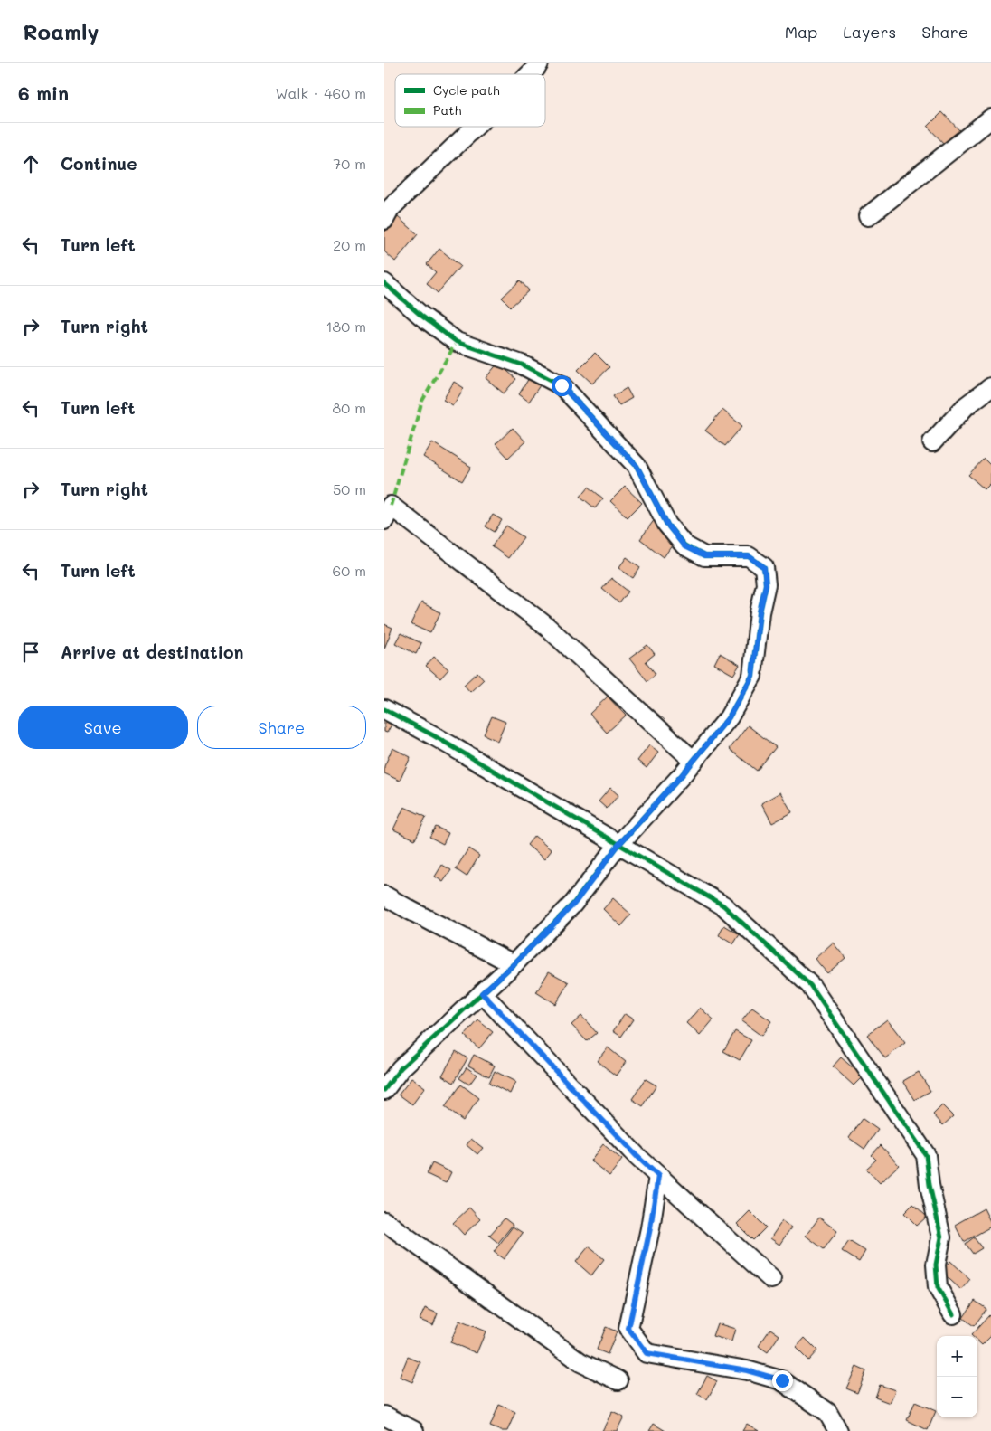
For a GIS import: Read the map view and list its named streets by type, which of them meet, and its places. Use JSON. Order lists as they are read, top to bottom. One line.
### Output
{"legend":["Cycle path","Path"],"page":{"header":"Roamly","nav":["Map","Layers","Share"],"heading":["6 min","Walk · 460 m"],"list":[["Continue","70 m"],["Turn left","20 m"],["Turn right","180 m"],["Turn left","80 m"],["Turn right","50 m"],["Turn left","60 m"],"Arrive at destination"],"buttons":["Save","Share"],"map_buttons":["+","−"]}}
